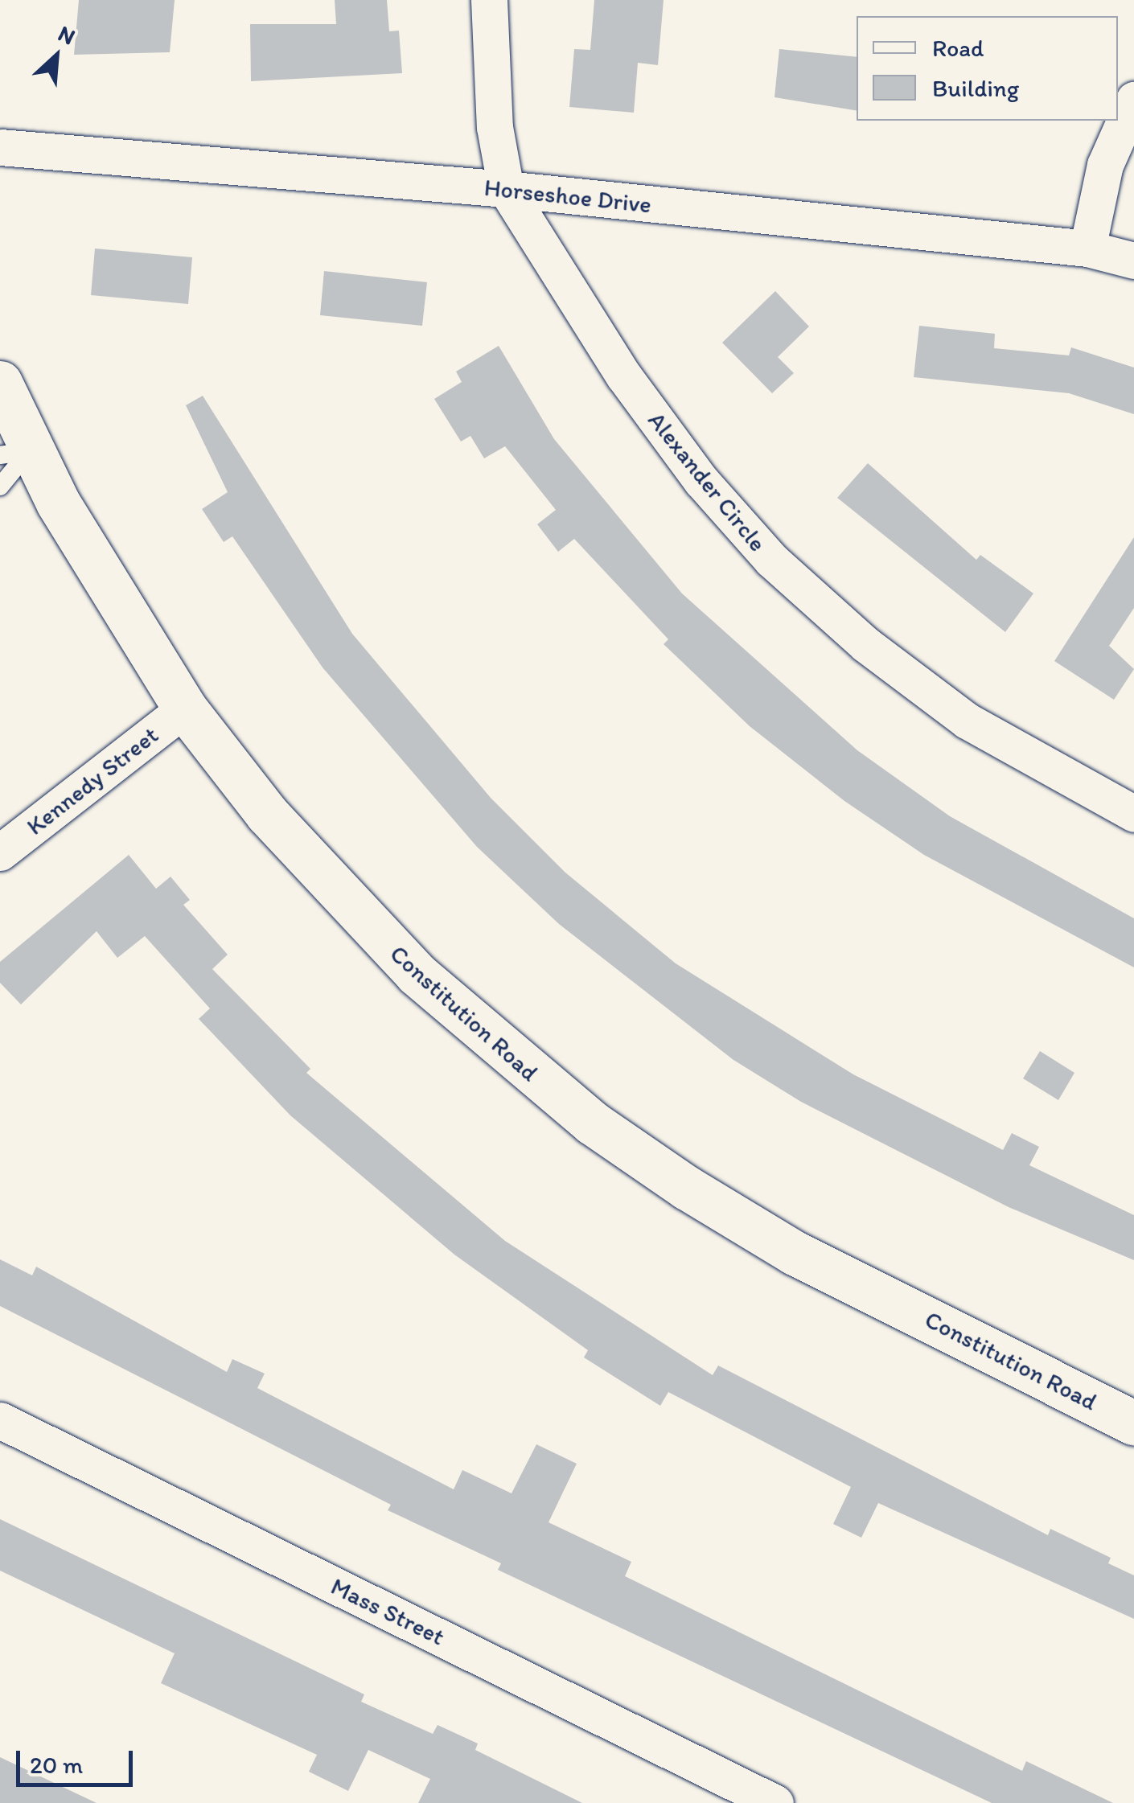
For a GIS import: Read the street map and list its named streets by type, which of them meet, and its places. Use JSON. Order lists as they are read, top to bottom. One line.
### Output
{"streets":{"street":["Horseshoe Drive","Alexander Circle","Kennedy Street","Constitution Road","Mass Street"]},"crossings":[["Horseshoe Drive","Alexander Circle"],["Kennedy Street","Constitution Road"]],"legend":["Road","Building"],"scale_bar":"20 m","north":"top right"}
